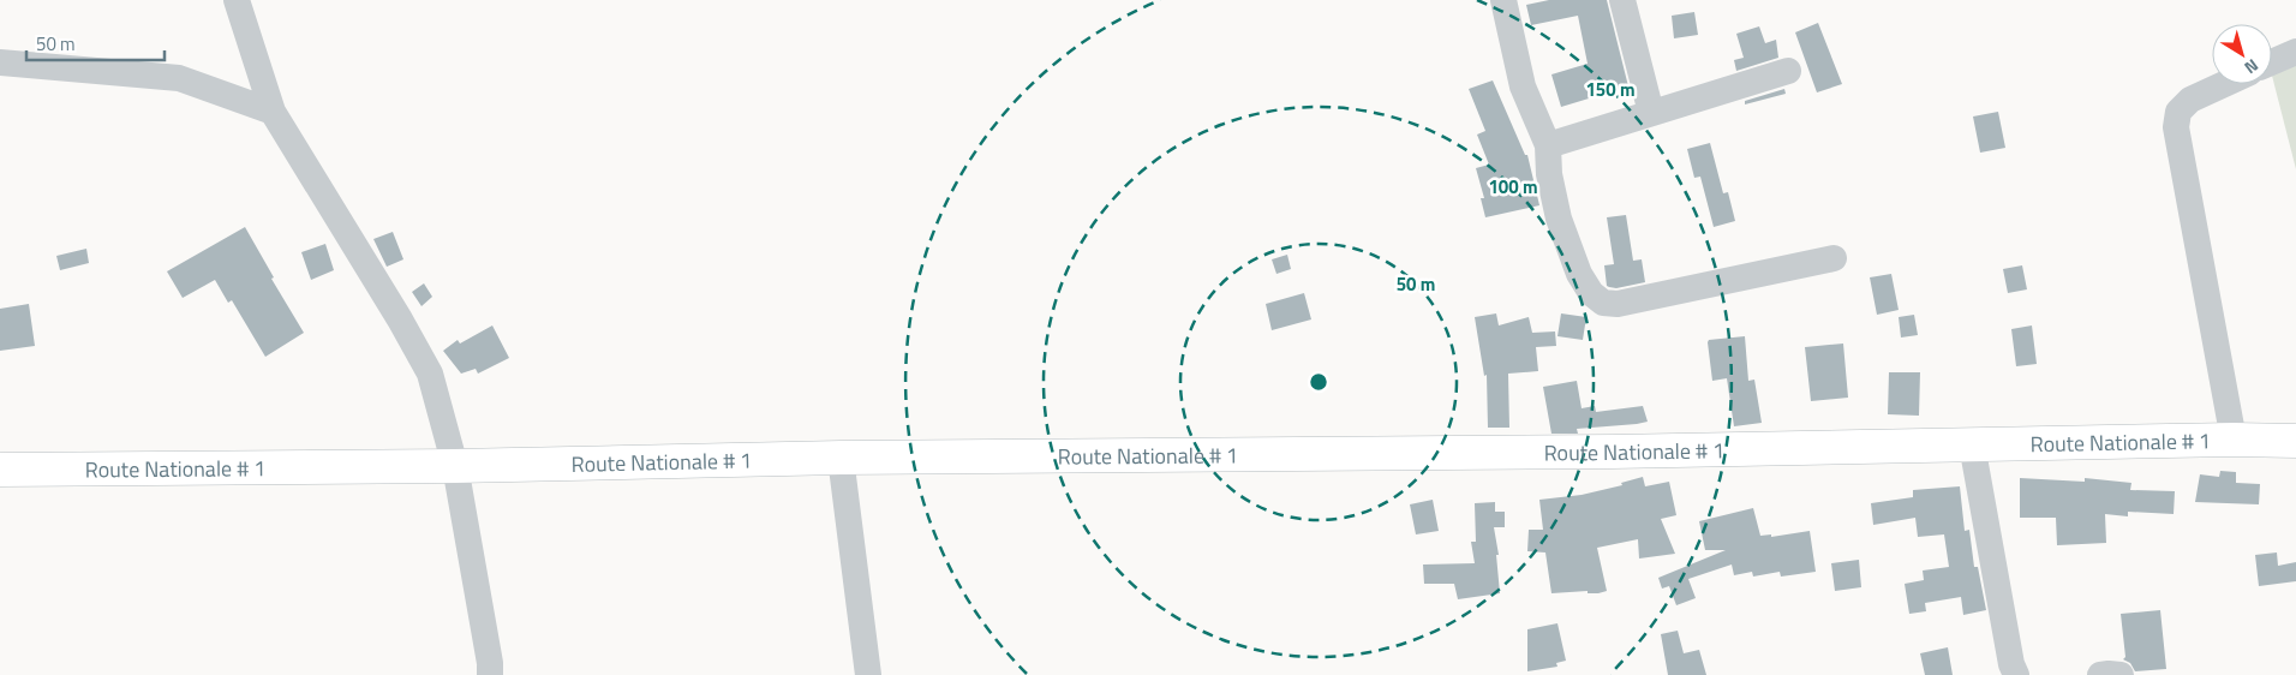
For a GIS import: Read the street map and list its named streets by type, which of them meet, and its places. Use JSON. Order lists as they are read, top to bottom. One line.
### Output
{"streets":{"main road":["Route Nationale # 1"]},"scale_bar":"50 m","north":"bottom right","rings":["150 m","100 m","50 m"]}
